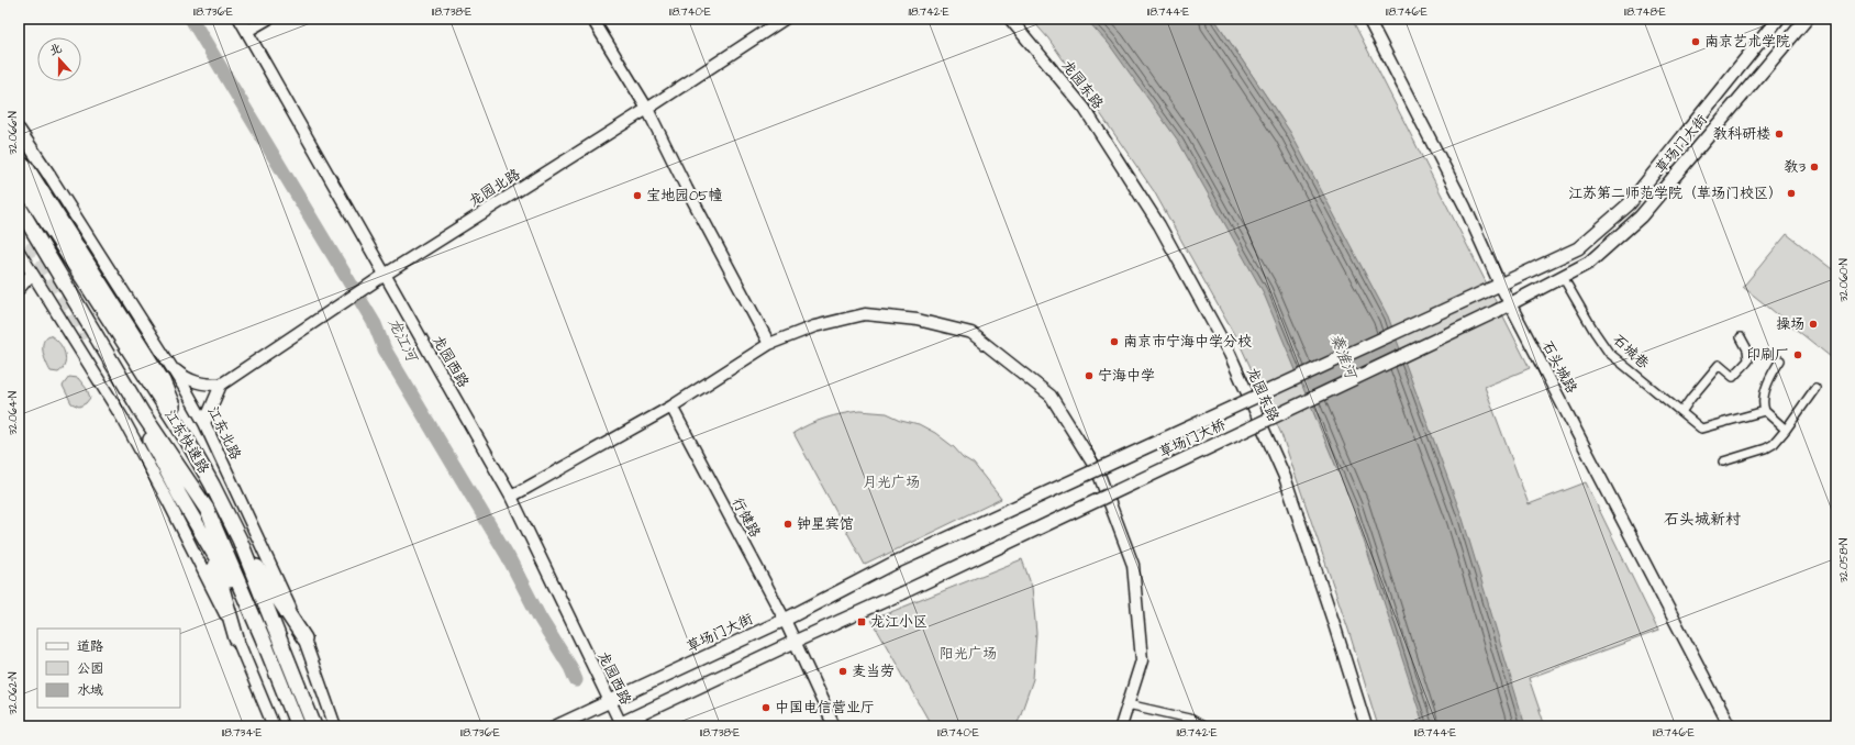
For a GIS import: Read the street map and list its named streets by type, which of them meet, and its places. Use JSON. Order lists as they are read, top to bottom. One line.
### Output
{"streets":{"highway":["江东快速路"],"main road":["草场门大街","草场门大桥"],"street":["龙园东路","龙园北路","石城巷","龙园西路","石头城路","江东北路","行健路"]},"crossings":[["草场门大街","石城巷"],["草场门大街","龙园西路"],["草场门大街","石头城路"],["草场门大街","草场门大桥"],["草场门大街","行健路"],["龙园北路","龙园西路"],["草场门大桥","行健路"]],"districts":["石头城新村"],"water":["龙江河","秦淮河"],"parks":["月光广场","阳光广场"],"places":{"other":["南京艺术学院","教科研楼","教3","江苏第二师范学院（草场门校区）","宝地园05幢","操场","南京市宁海中学分校","印刷厂","宁海中学","钟星宾馆","麦当劳","中国电信营业厅"],"transit":["龙江小区"]},"legend":["道路","公园","水域"],"north":"top","coordinates":["118.736°E","118.738°E","118.740°E","118.742°E","118.744°E","118.746°E","118.748°E","32.066°N","32.060°N","32.064°N","32.058°N","32.062°N","118.734°E"]}
